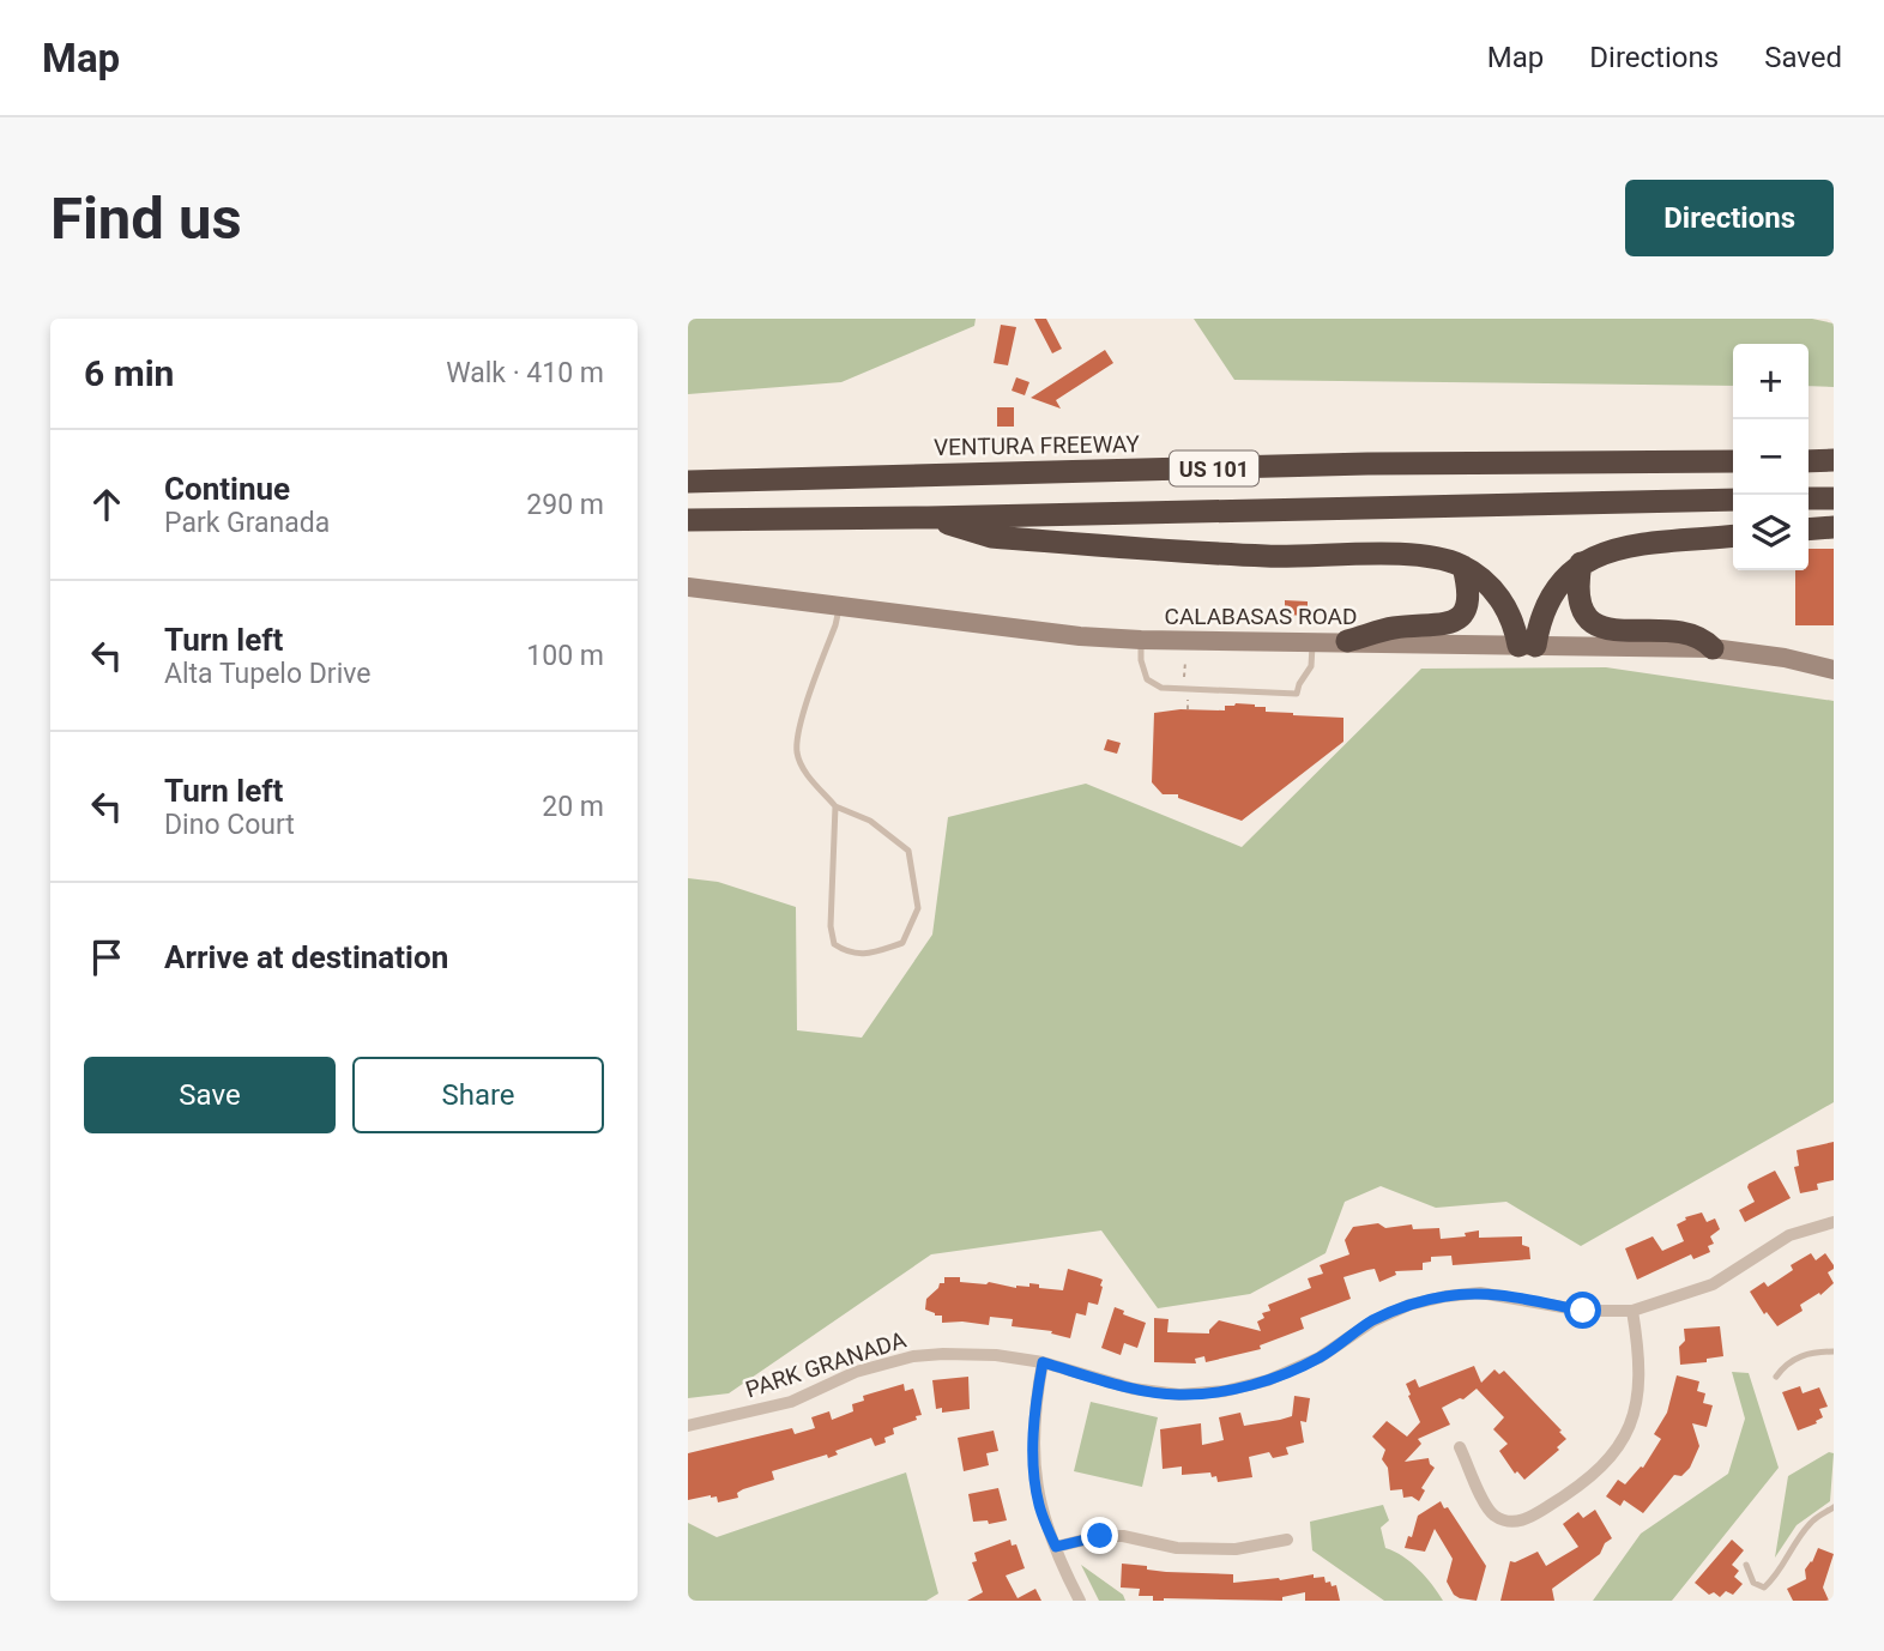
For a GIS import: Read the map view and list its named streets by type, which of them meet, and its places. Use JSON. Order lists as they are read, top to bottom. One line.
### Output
{"streets":{"highway":["VENTURA FREEWAY","US 101"],"main road":["CALABASAS ROAD"],"street":["PARK GRANADA"]},"page":{"header":"Map","nav":["Map","Directions","Saved"],"buttons":["Directions",["Save","Share"]],"title":"Find us","heading":["6 min","Walk · 410 m"],"map_buttons":["+","−"],"list":[["Continue","Park Granada","290 m"],["Turn left","Alta Tupelo Drive","100 m"],["Turn left","Dino Court","20 m"],"Arrive at destination"]}}
